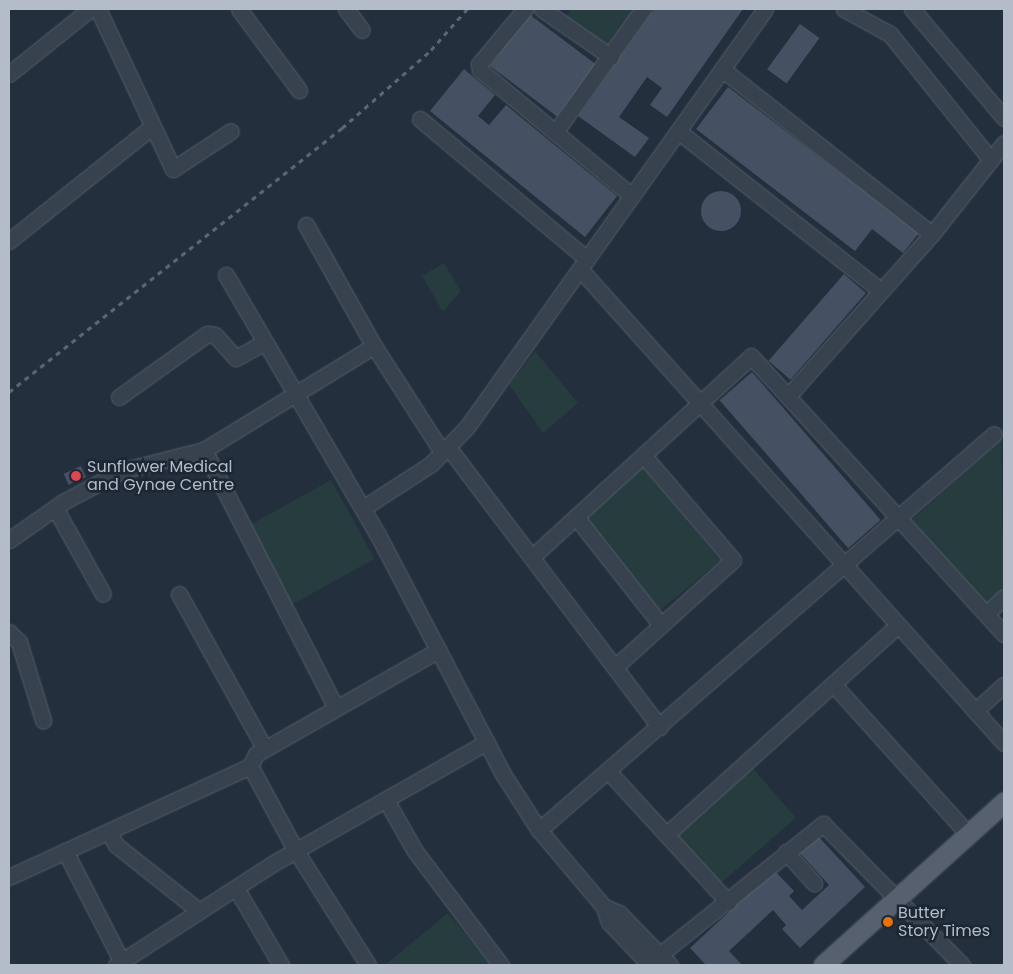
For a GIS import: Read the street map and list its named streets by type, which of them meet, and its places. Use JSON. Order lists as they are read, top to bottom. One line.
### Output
{"places":["Sunflower Medical and Gynae Centre","Butter Story Times"]}
